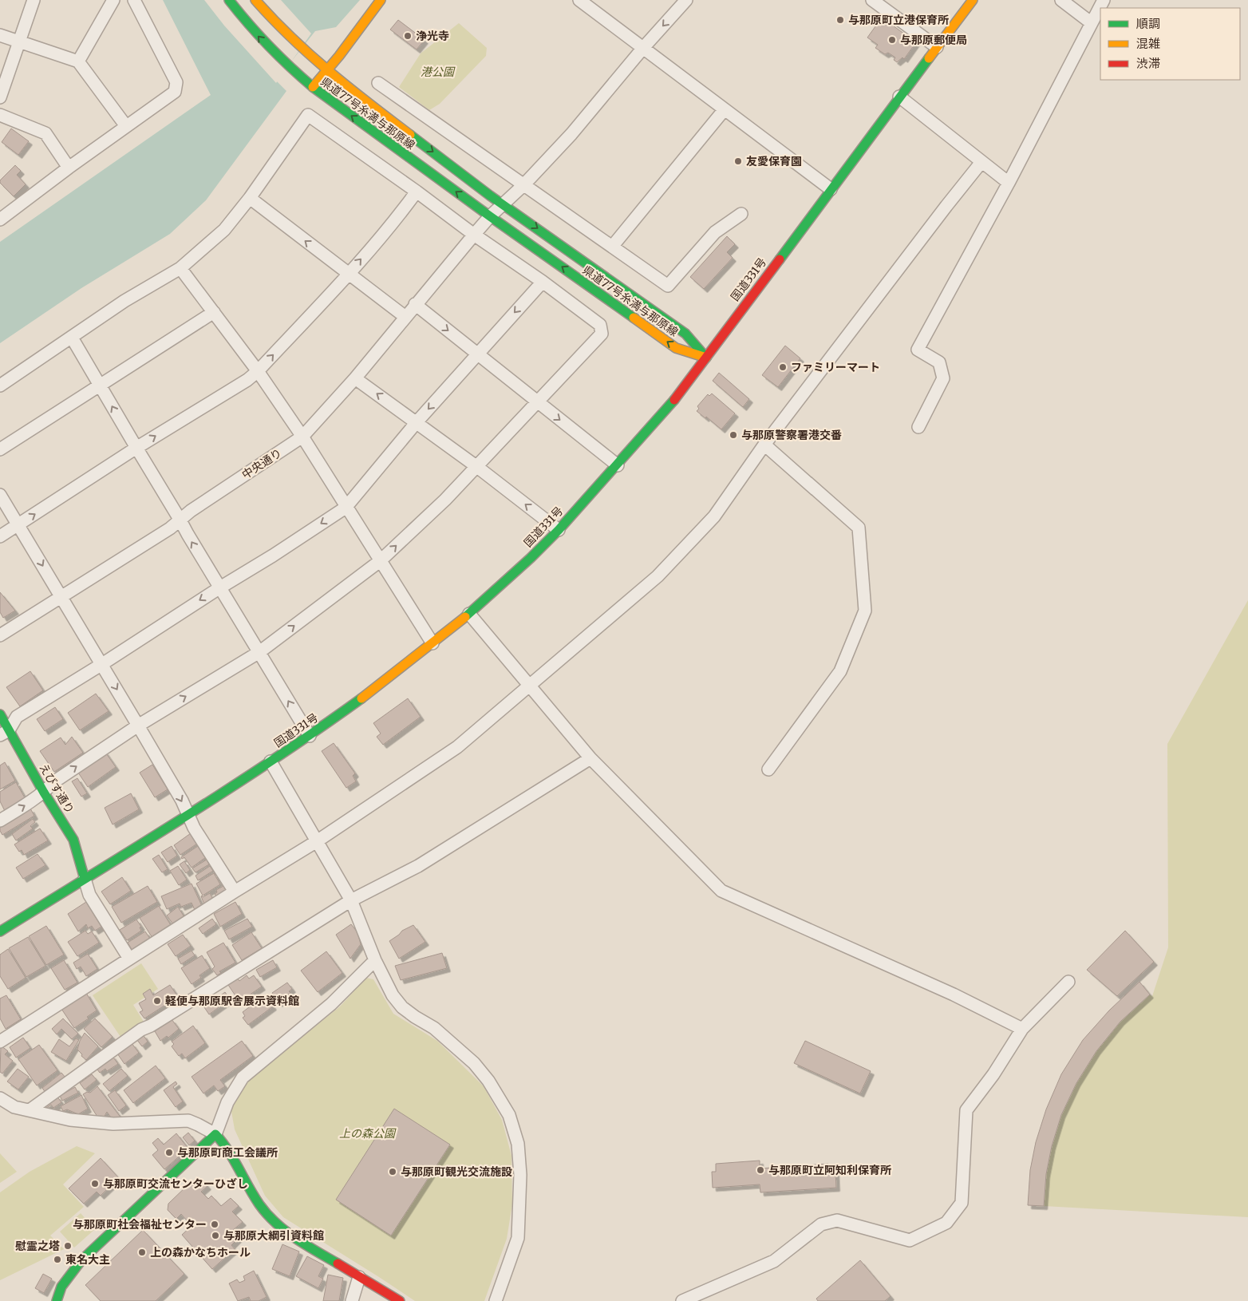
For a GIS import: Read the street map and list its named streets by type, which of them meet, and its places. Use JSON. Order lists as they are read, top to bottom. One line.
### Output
{"streets":{"main road":["県道77号糸満与那原線","国道331号","えびす通り"],"street":["中央通り"]},"crossings":[["県道77号糸満与那原線","国道331号"],["県道77号糸満与那原線","中央通り"],["国道331号","えびす通り"]],"parks":["港公園","上の森公園"],"places":["与那原町立港保育所","浄光寺","与那原郵便局","友愛保育園","ファミリーマート","与那原警察署港交番","軽便与那原駅舎展示資料館","与那原町商工会議所","与那原町立阿知利保育所","与那原町観光交流施設","与那原町交流センターひざし","与那原町社会福祉センター","与那原大綱引資料館","慰霊之塔","上の森かなちホール","東名大主"],"legend":["順調","混雑","渋滞"]}
